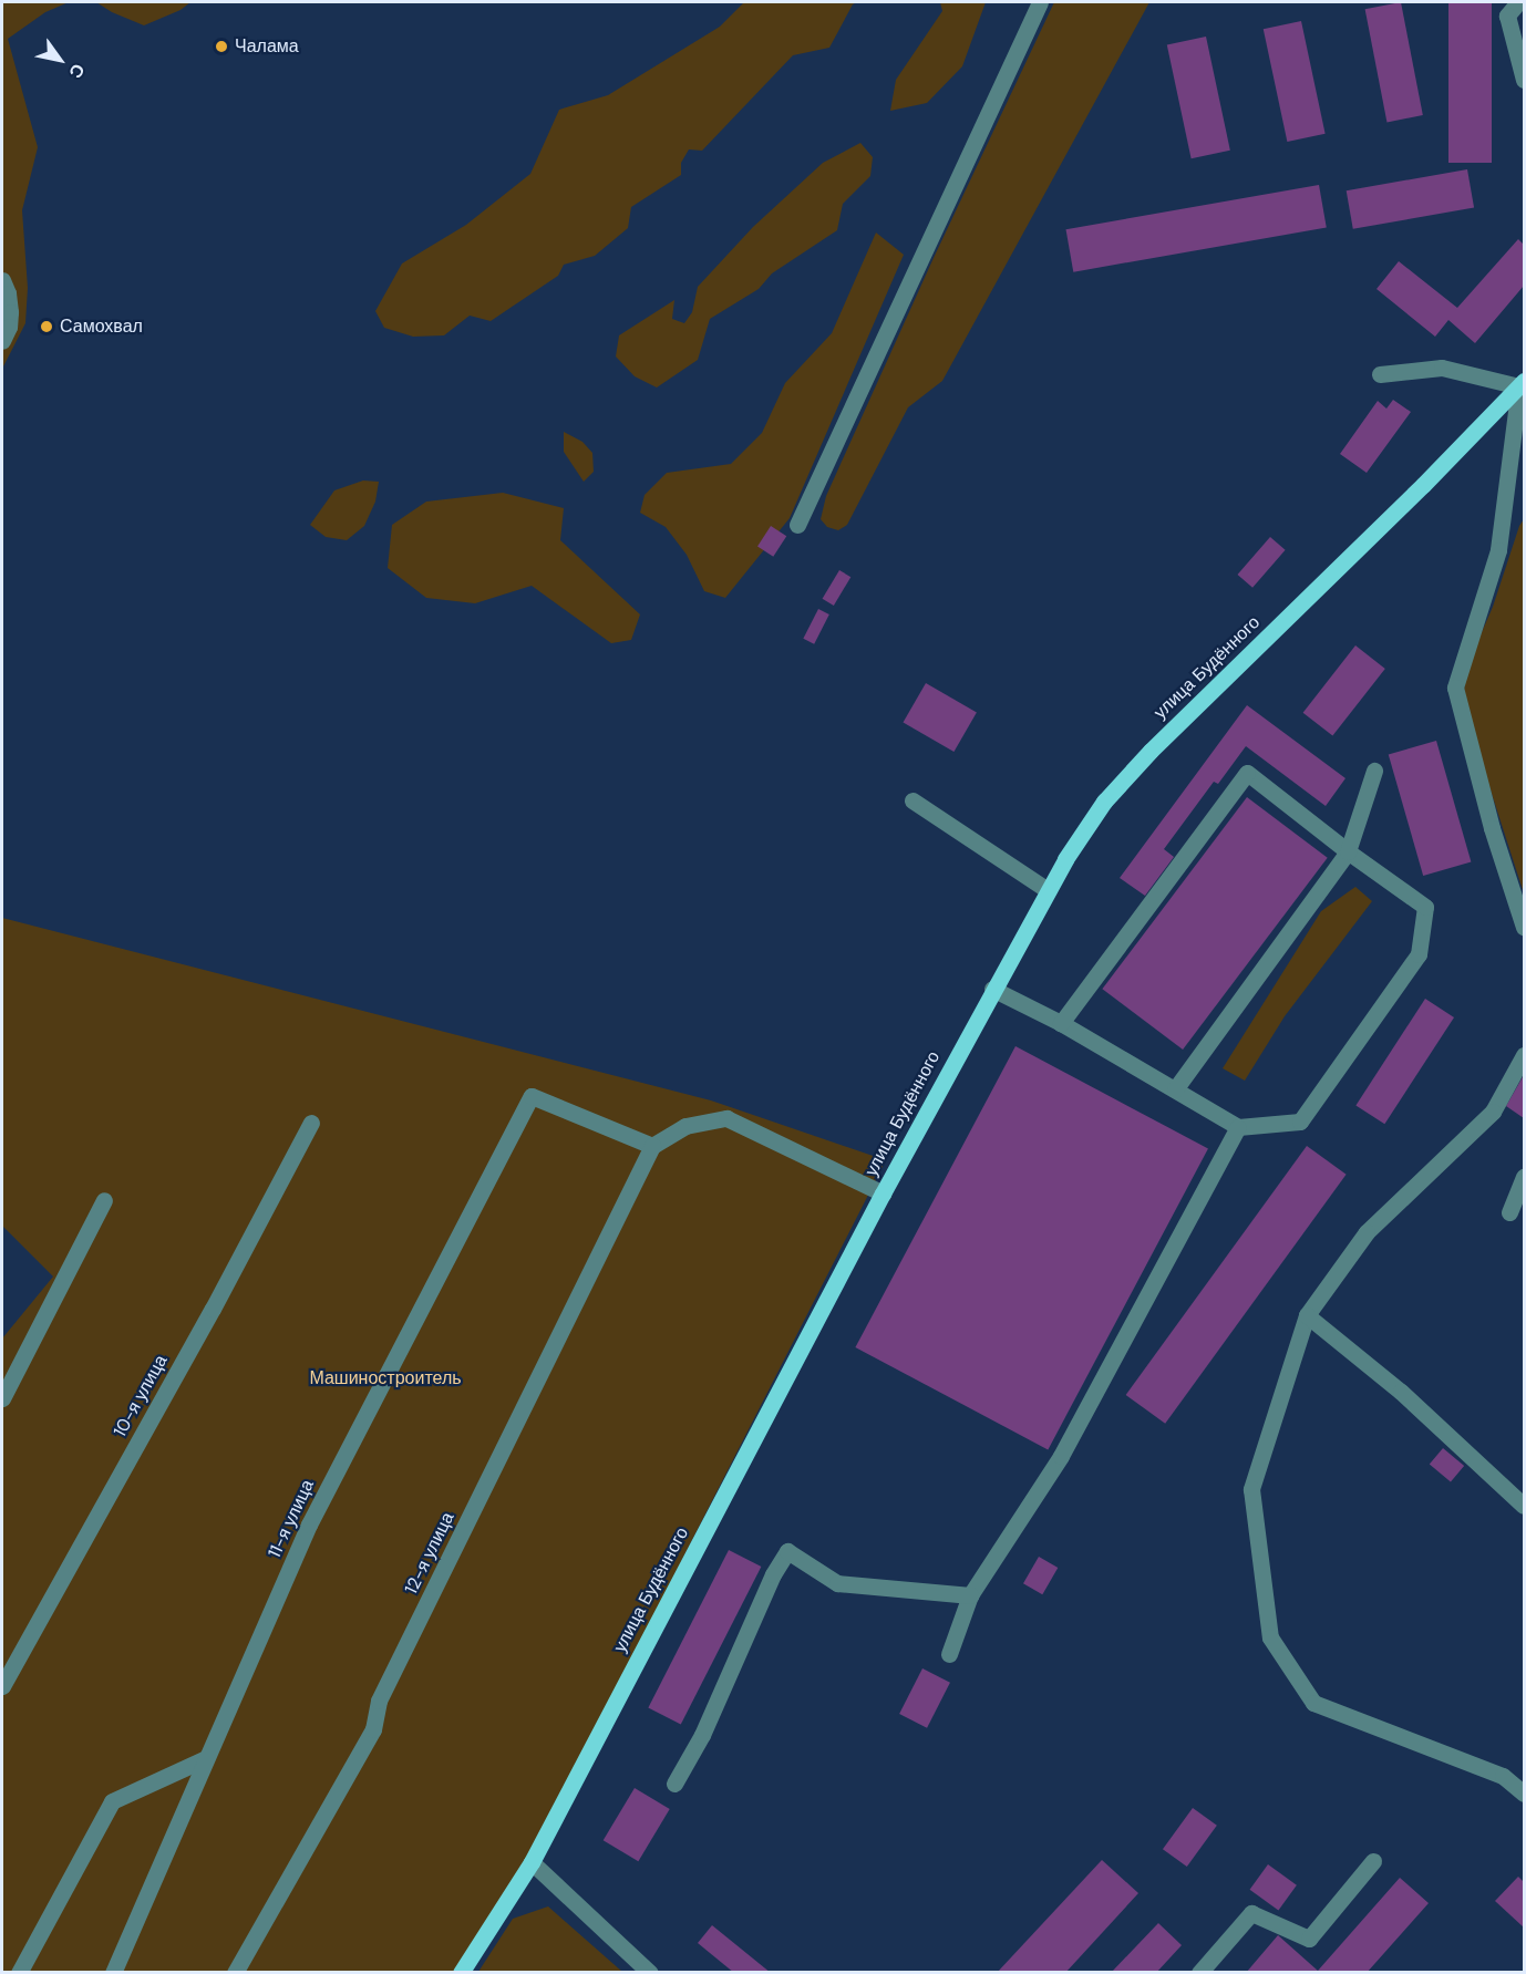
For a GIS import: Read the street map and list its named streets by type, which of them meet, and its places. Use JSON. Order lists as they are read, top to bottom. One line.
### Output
{"streets":{"main road":["улица Будённого"],"street":["10-я улица","11-я улица","12-я улица"]},"crossings":[["11-я улица","12-я улица"]],"parks":["Машиностроитель"],"places":["Чалама","Самохвал"],"north":"bottom right"}
